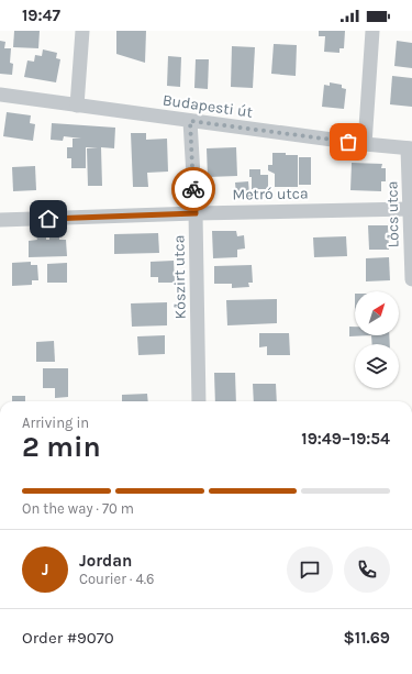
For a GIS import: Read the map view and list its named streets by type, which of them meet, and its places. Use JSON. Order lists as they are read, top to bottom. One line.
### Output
{"streets":{"street":["Budapesti út","Metró utca","Lőcs utca","Kőszirt utca"]},"crossings":[["Budapesti út","Lőcs utca"],["Budapesti út","Kőszirt utca"],["Metró utca","Lőcs utca"],["Metró utca","Kőszirt utca"]],"north":"top right","page":{"status":"19:47","heading":["2 min","Arriving in","19:49–19:54"],"panel":["Jordan","Courier · 4.6","Order #9070","$11.69"],"bar":"On the way · 70 m","round":"J"}}
